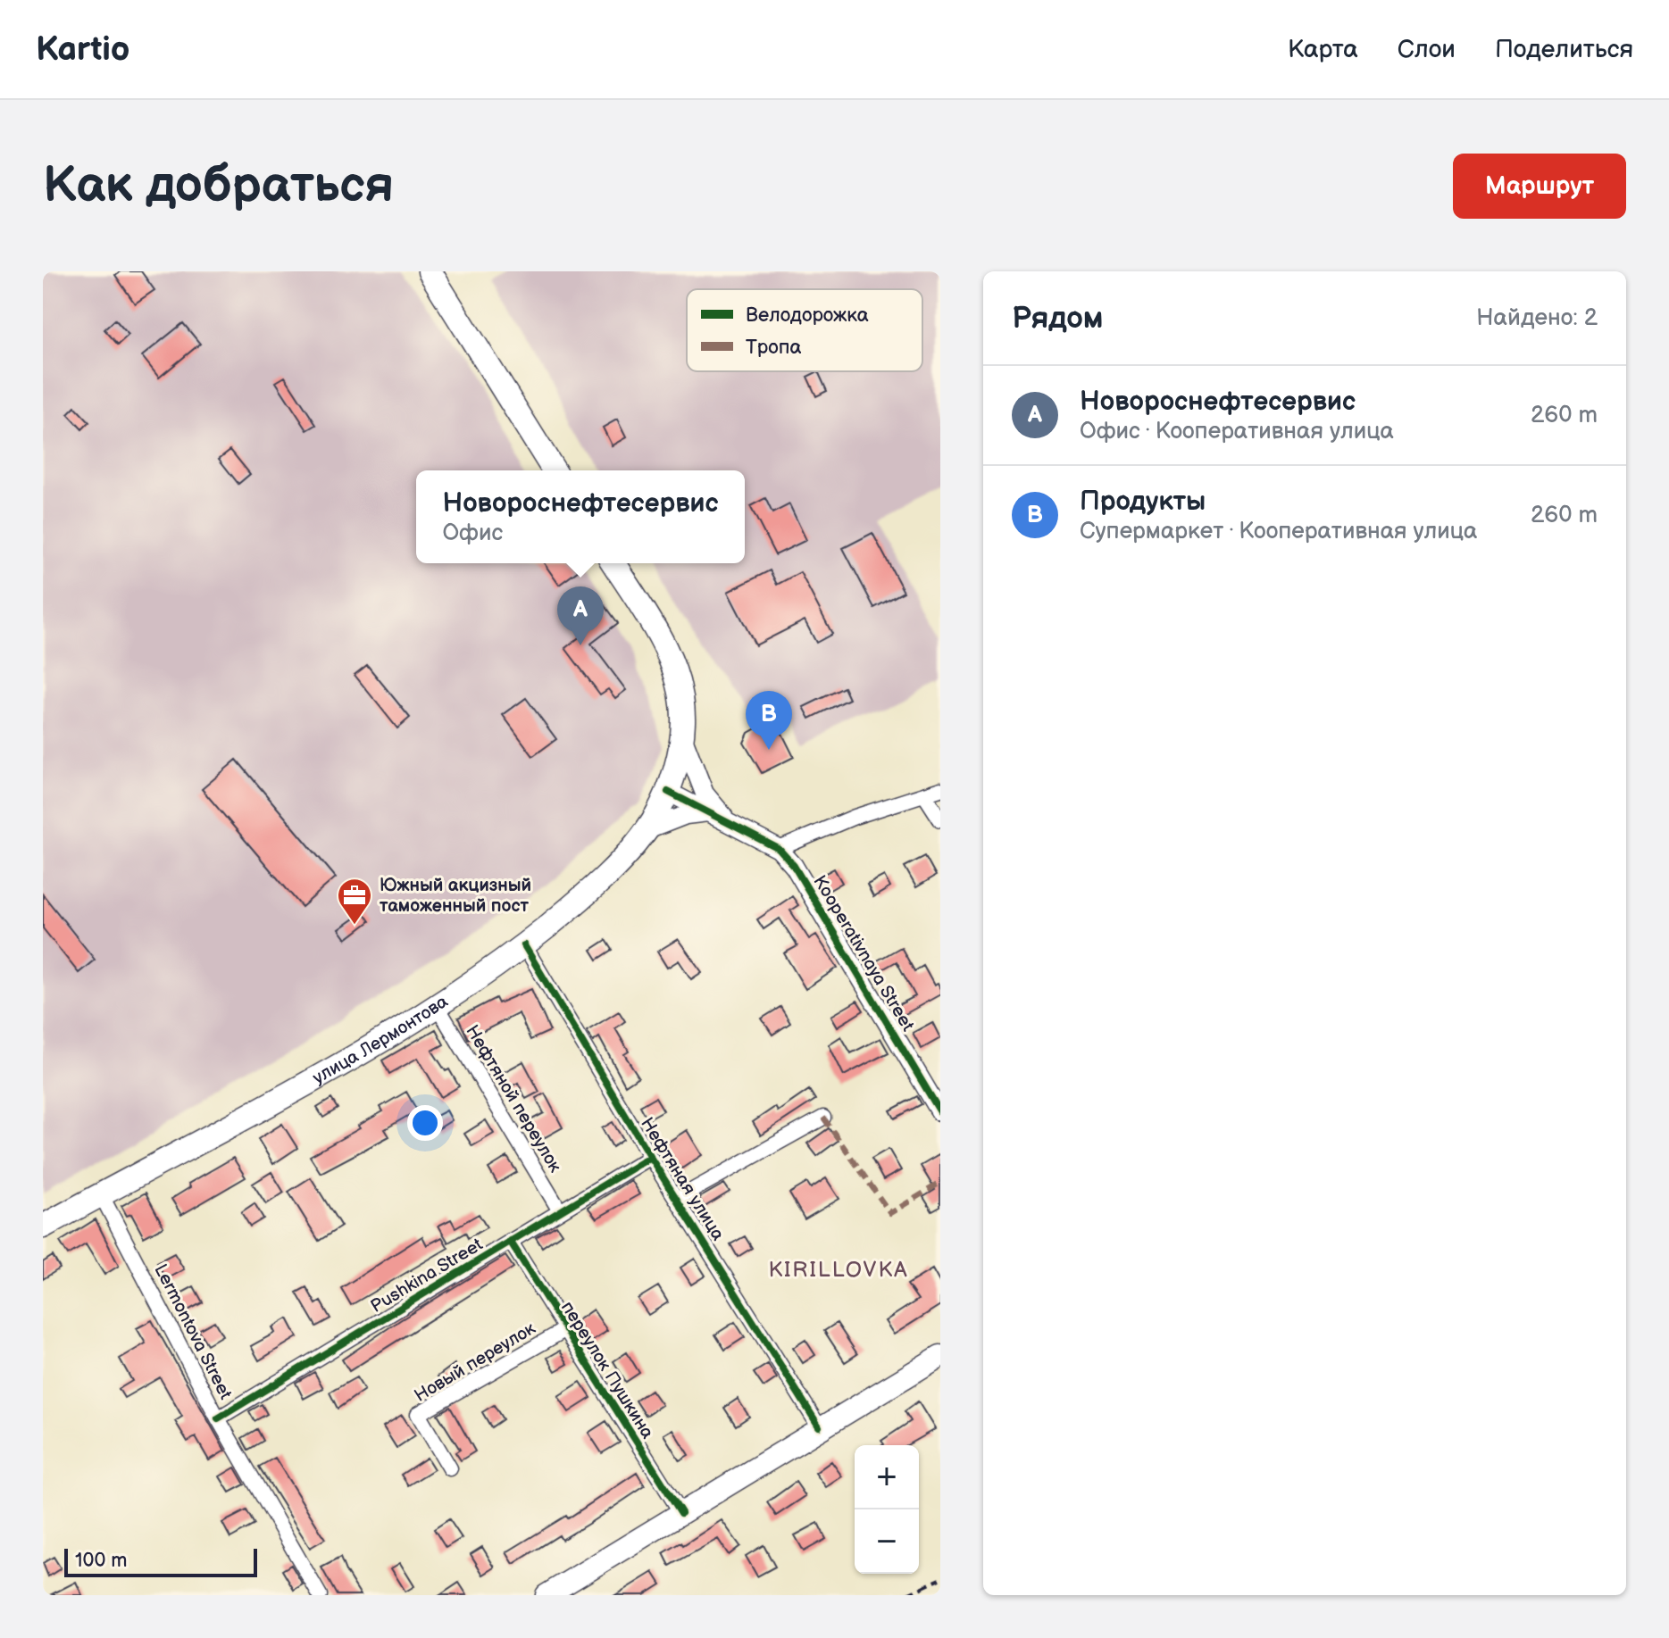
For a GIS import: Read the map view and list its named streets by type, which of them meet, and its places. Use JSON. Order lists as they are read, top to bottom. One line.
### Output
{"streets":{"main road":["улица Лермонтова"],"street":["Kooperativnaya Street","Нефтяной переулок","Нефтяная улица","Pushkina Street","Lermontova Street","Новый переулок","переулок Пушкина"]},"crossings":[["улица Лермонтова","Нефтяной переулок"],["улица Лермонтова","Нефтяная улица"],["улица Лермонтова","Lermontova Street"],["Нефтяной переулок","Pushkina Street"],["Нефтяная улица","Pushkina Street"],["Pushkina Street","Lermontova Street"],["Pushkina Street","переулок Пушкина"],["Новый переулок","переулок Пушкина"]],"districts":["KIRILLOVKA"],"places":{"office":["Южный акцизный таможенный пост"]},"legend":["Велодорожка","Тропа"],"scale_bar":"100 m","page":{"header":"Kartio","nav":["Карта","Слои","Поделиться"],"buttons":"Маршрут","title":"Как добраться","heading":["Рядом","Найдено: 2"],"list":[{"mark":"A","name":"Новороснефтесервис","note":"Офис · Кооперативная улица","value":"260 m"},{"mark":"B","name":"Продукты","note":"Супермаркет · Кооперативная улица","value":"260 m"}],"popup":["Новороснефтесервис","Офис"],"pins":["A","B"],"map_buttons":["+","−"],"scale":"100 m"}}
